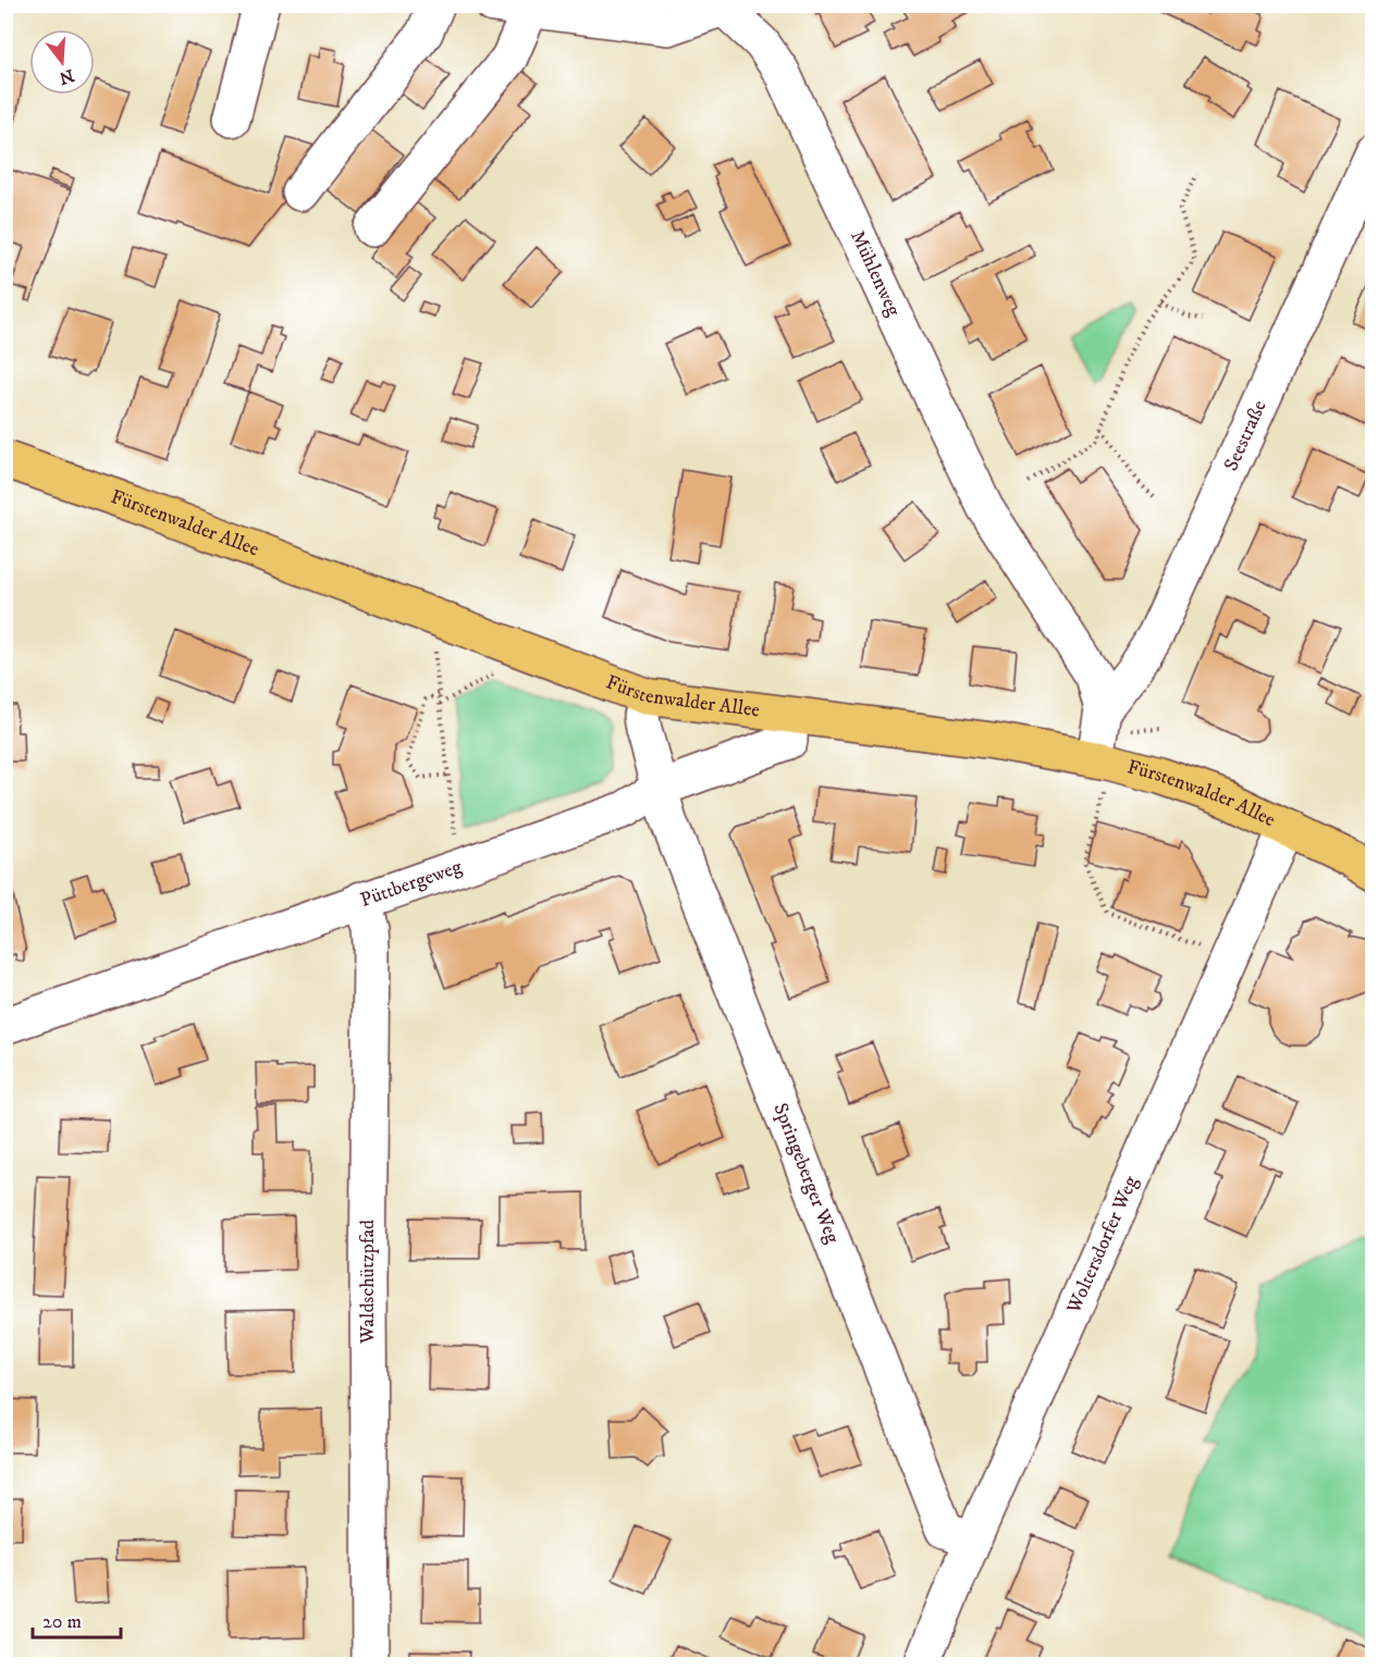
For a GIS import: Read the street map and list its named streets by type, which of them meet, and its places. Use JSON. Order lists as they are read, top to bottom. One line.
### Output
{"streets":{"main road":["Fürstenwalder Allee"],"street":["Mühlenweg","Seestraße","Püttbergeweg","Springeberger Weg","Woltersdorfer Weg","Waldschützpfad"]},"crossings":[["Mühlenweg","Seestraße"],["Mühlenweg","Fürstenwalder Allee"],["Fürstenwalder Allee","Püttbergeweg"],["Fürstenwalder Allee","Woltersdorfer Weg"],["Püttbergeweg","Springeberger Weg"],["Püttbergeweg","Waldschützpfad"],["Springeberger Weg","Woltersdorfer Weg"]],"scale_bar":"20 m","north":"bottom"}
